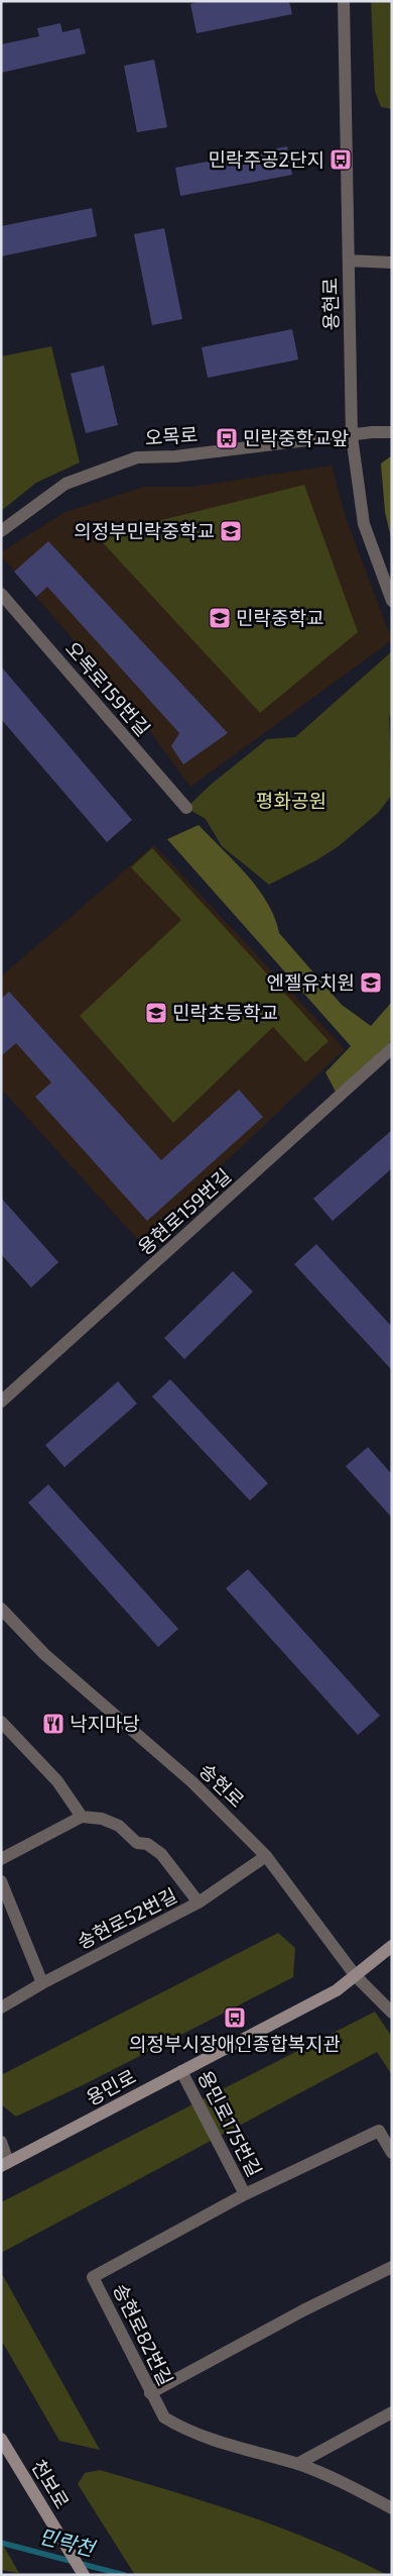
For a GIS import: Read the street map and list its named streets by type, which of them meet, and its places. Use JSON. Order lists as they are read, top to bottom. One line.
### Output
{"streets":{"main road":["용민로","천보로"],"street":["용현로","오목로","오목로159번길","용현로159번길","송현로","송현로52번길","용민로175번길","송현로82번길"]},"crossings":[["용현로","오목로"],["송현로","송현로52번길"],["송현로","용민로"],["용민로","용민로175번길"],["용민로175번길","송현로82번길"]],"water":["민락천"],"parks":["평화공원"],"places":{"bus stop":["민락주공2단지","민락중학교앞","의정부시장애인종합복지관"],"school or university":["의정부민락중학교","민락중학교","엔젤유치원","민락초등학교"],"restaurant":["낙지마당"]}}
